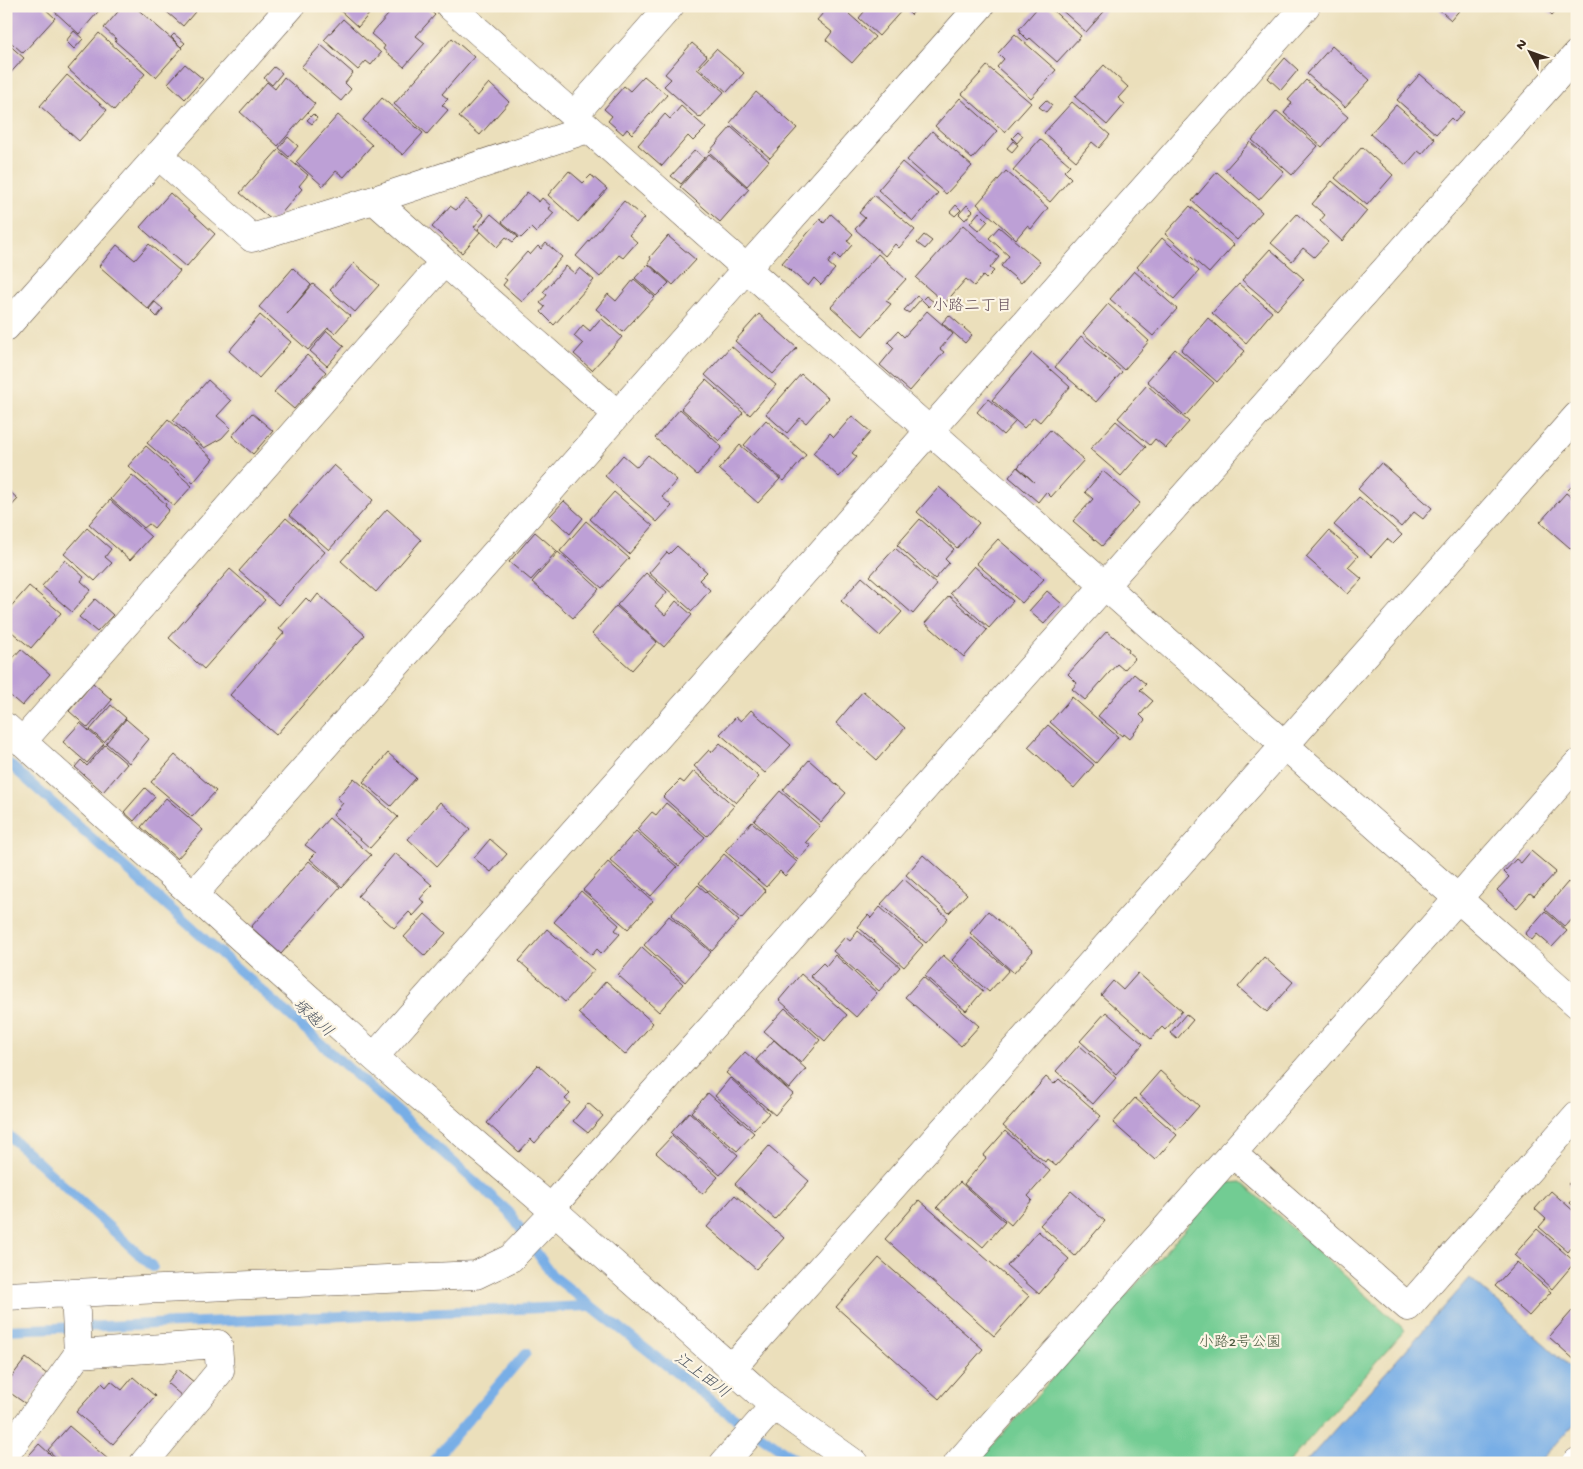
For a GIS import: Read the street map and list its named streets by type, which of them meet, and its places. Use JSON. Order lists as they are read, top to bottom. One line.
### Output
{"districts":["小路二丁目"],"water":["塚越川","江上田川"],"parks":["小路2号公園"],"north":"top left"}
